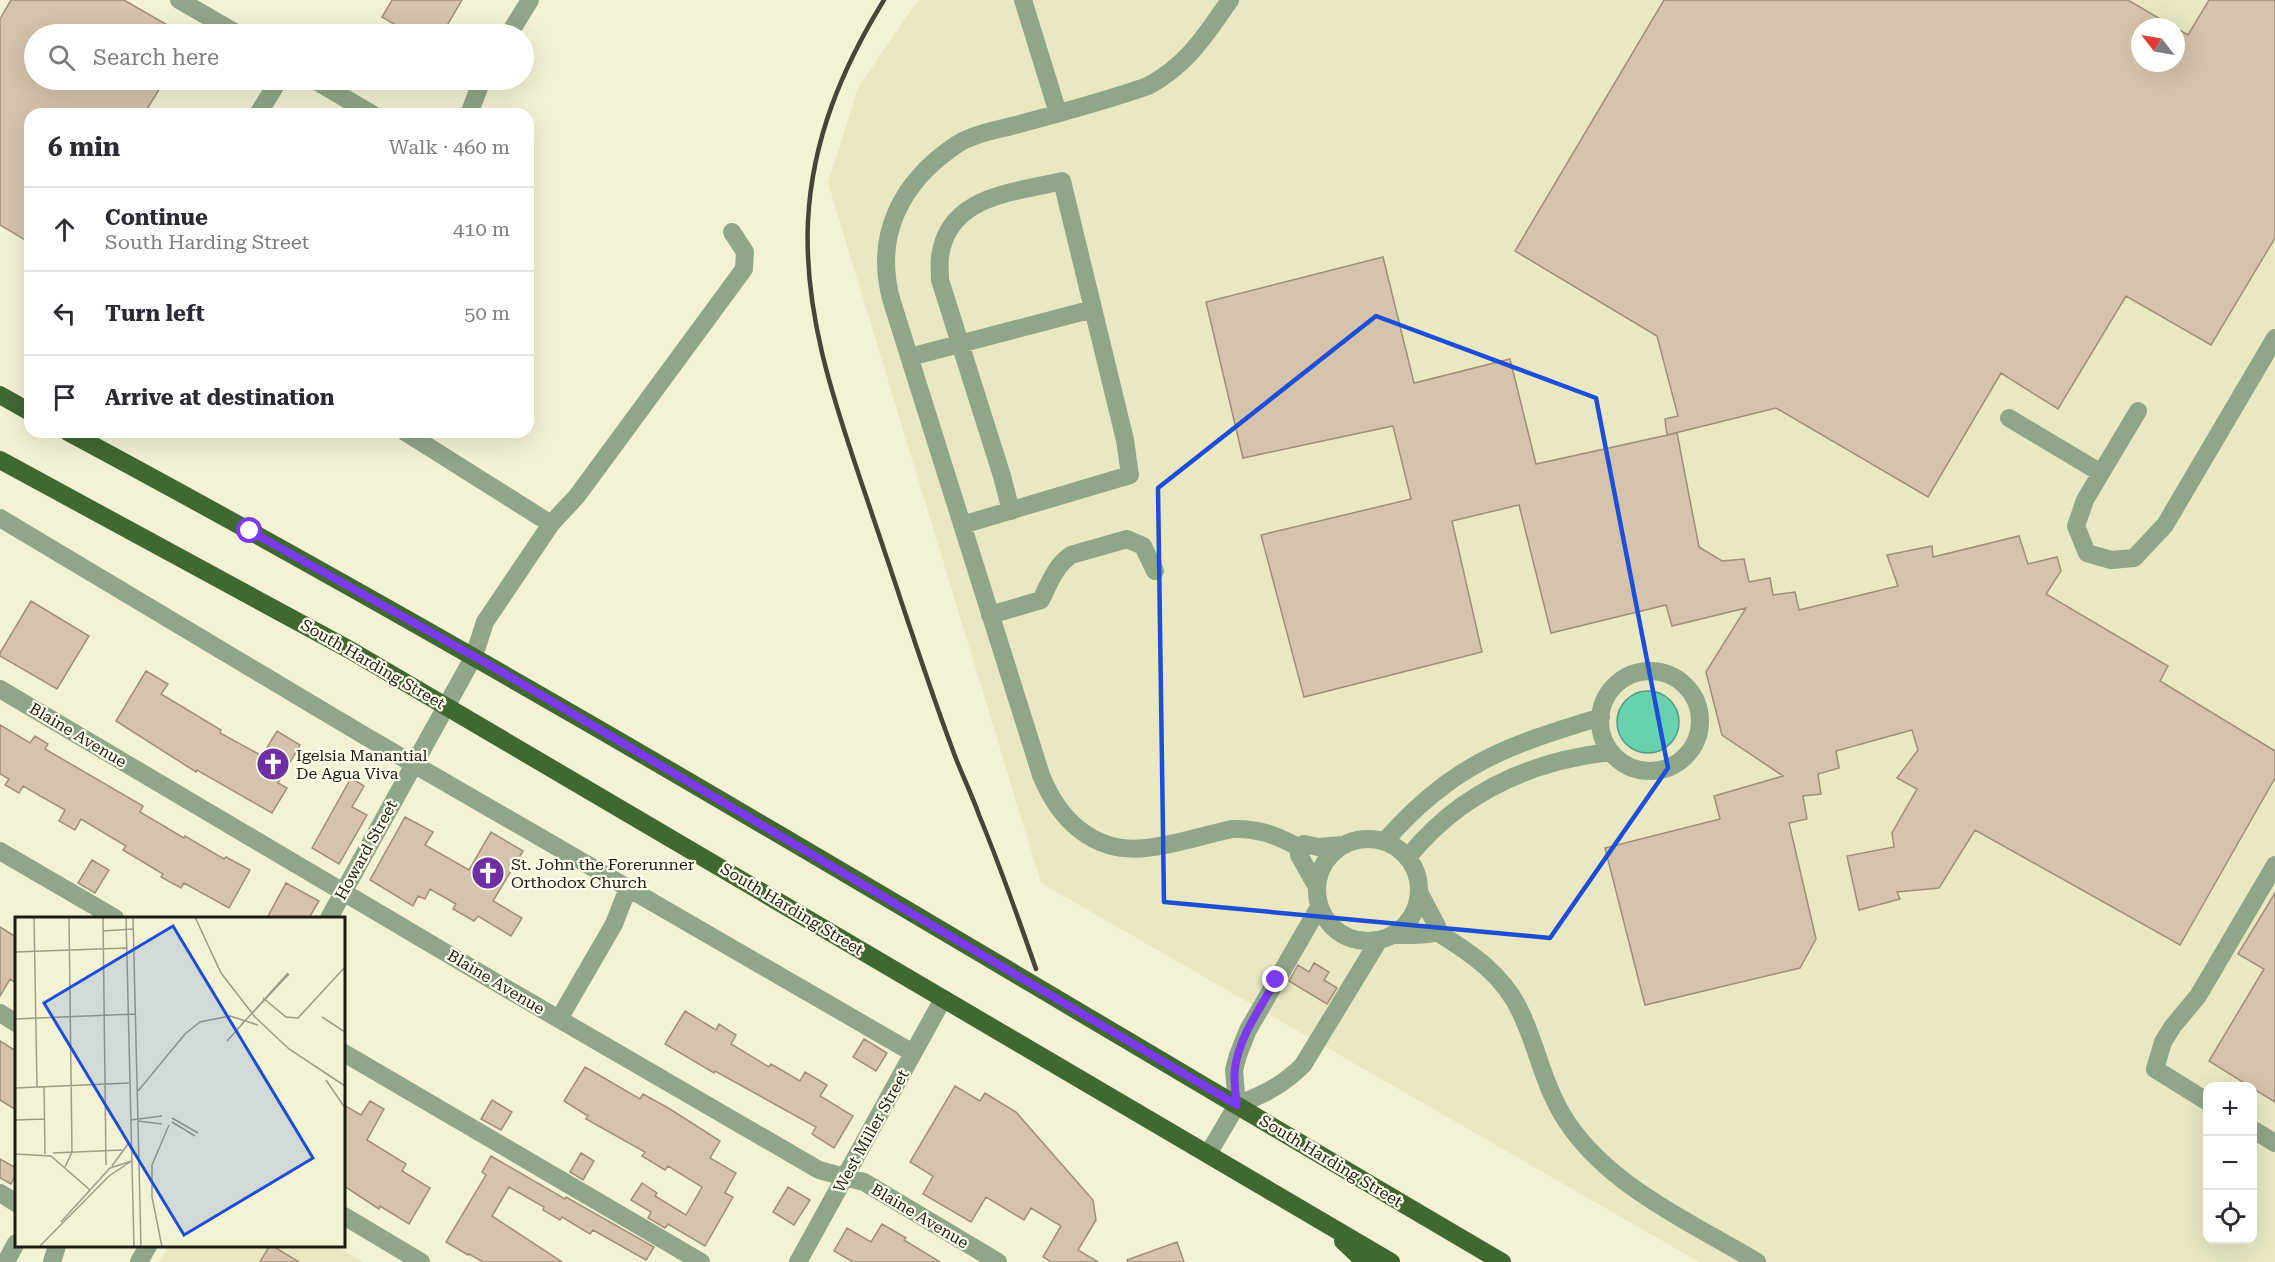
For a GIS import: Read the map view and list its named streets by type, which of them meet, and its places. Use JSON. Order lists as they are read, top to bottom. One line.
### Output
{"streets":{"main road":["South Harding Street"],"street":["Blaine Avenue","Howard Street","West Miller Street"]},"crossings":[["South Harding Street","Howard Street"],["South Harding Street","West Miller Street"],["Blaine Avenue","Howard Street"],["Blaine Avenue","West Miller Street"]],"places":{"church":["Igelsia Manantial De Agua Viva","St. John the Forerunner Orthodox Church"]},"north":"top left","page":{"search":"Search here","heading":["6 min","Walk · 460 m"],"list":[["Continue","South Harding Street","410 m"],["Turn left","50 m"],"Arrive at destination"],"map_buttons":["+","−"]}}
